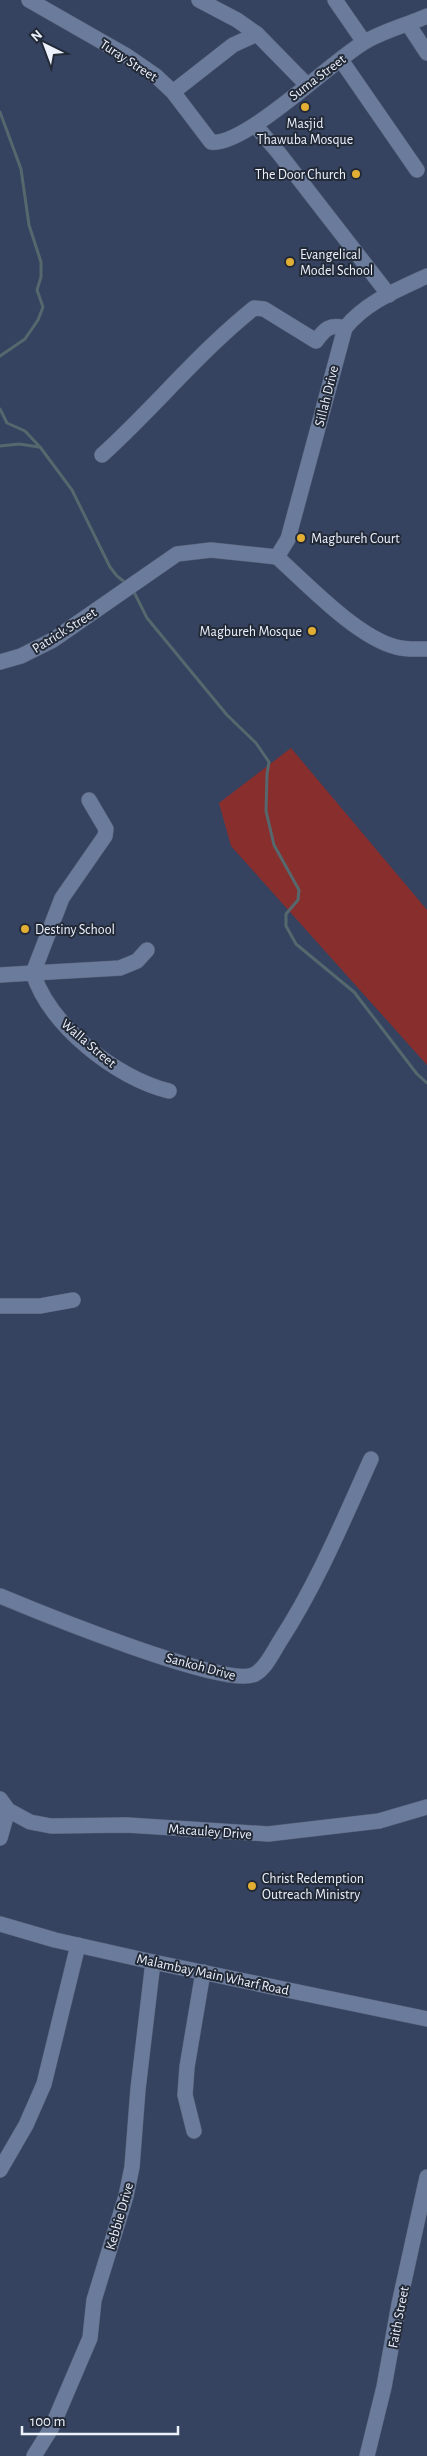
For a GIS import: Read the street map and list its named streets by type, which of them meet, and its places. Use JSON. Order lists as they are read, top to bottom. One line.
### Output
{"streets":{"street":["Turay Street","Suma Street","Sillah Drive","Patrick Street","Walla Street","Sankoh Drive","Macauley Drive","Malambay Main Wharf Road","Kebbie Drive","Faith Street"]},"crossings":[["Turay Street","Suma Street"],["Sillah Drive","Patrick Street"],["Malambay Main Wharf Road","Kebbie Drive"]],"places":["Masjid Thawuba Mosque","The Door Church","Evangelical Model School","Magbureh Court","Magbureh Mosque","Destiny School","Christ Redemption Outreach Ministry"],"scale_bar":"100 m","north":"top left"}
